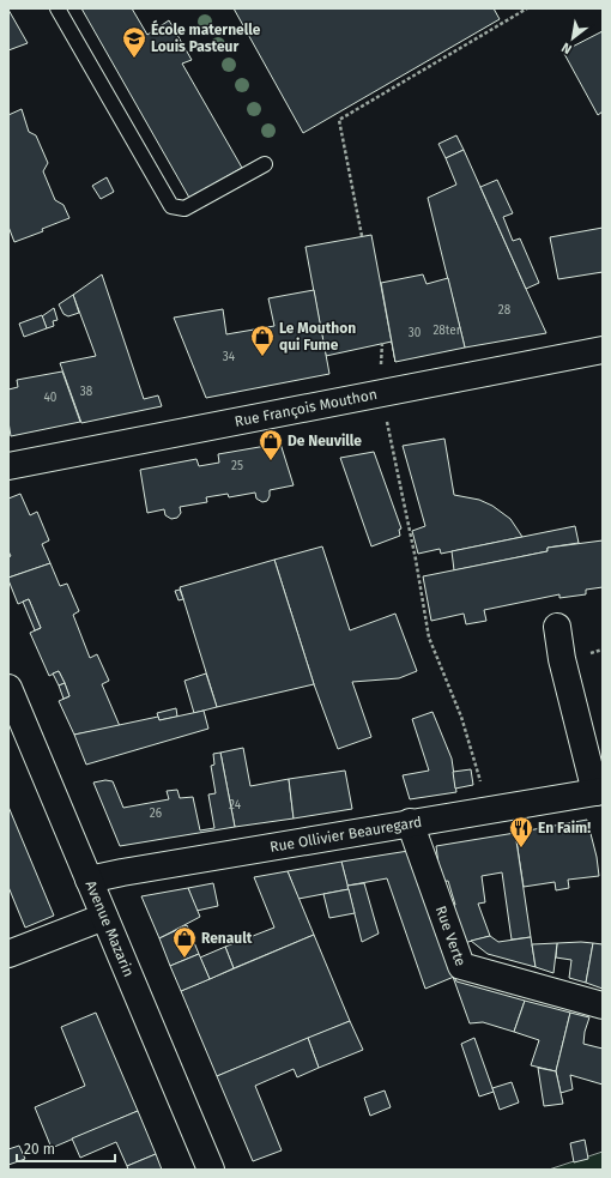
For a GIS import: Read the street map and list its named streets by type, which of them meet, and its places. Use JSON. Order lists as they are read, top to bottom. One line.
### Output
{"streets":{"street":["Rue François Mouthon","Rue Ollivier Beauregard","Avenue Mazarin","Rue Verte"]},"crossings":[["Rue Ollivier Beauregard","Avenue Mazarin"],["Rue Ollivier Beauregard","Rue Verte"]],"places":{"school or university":["École maternelle Louis Pasteur"],"shop":["Le Mouthon qui Fume","De Neuville","Renault"],"restaurant":["En Faim!"]},"house_numbers":["28","28ter","30","34","38","40","25","24","26"],"scale_bar":"20 m","north":"bottom left"}
